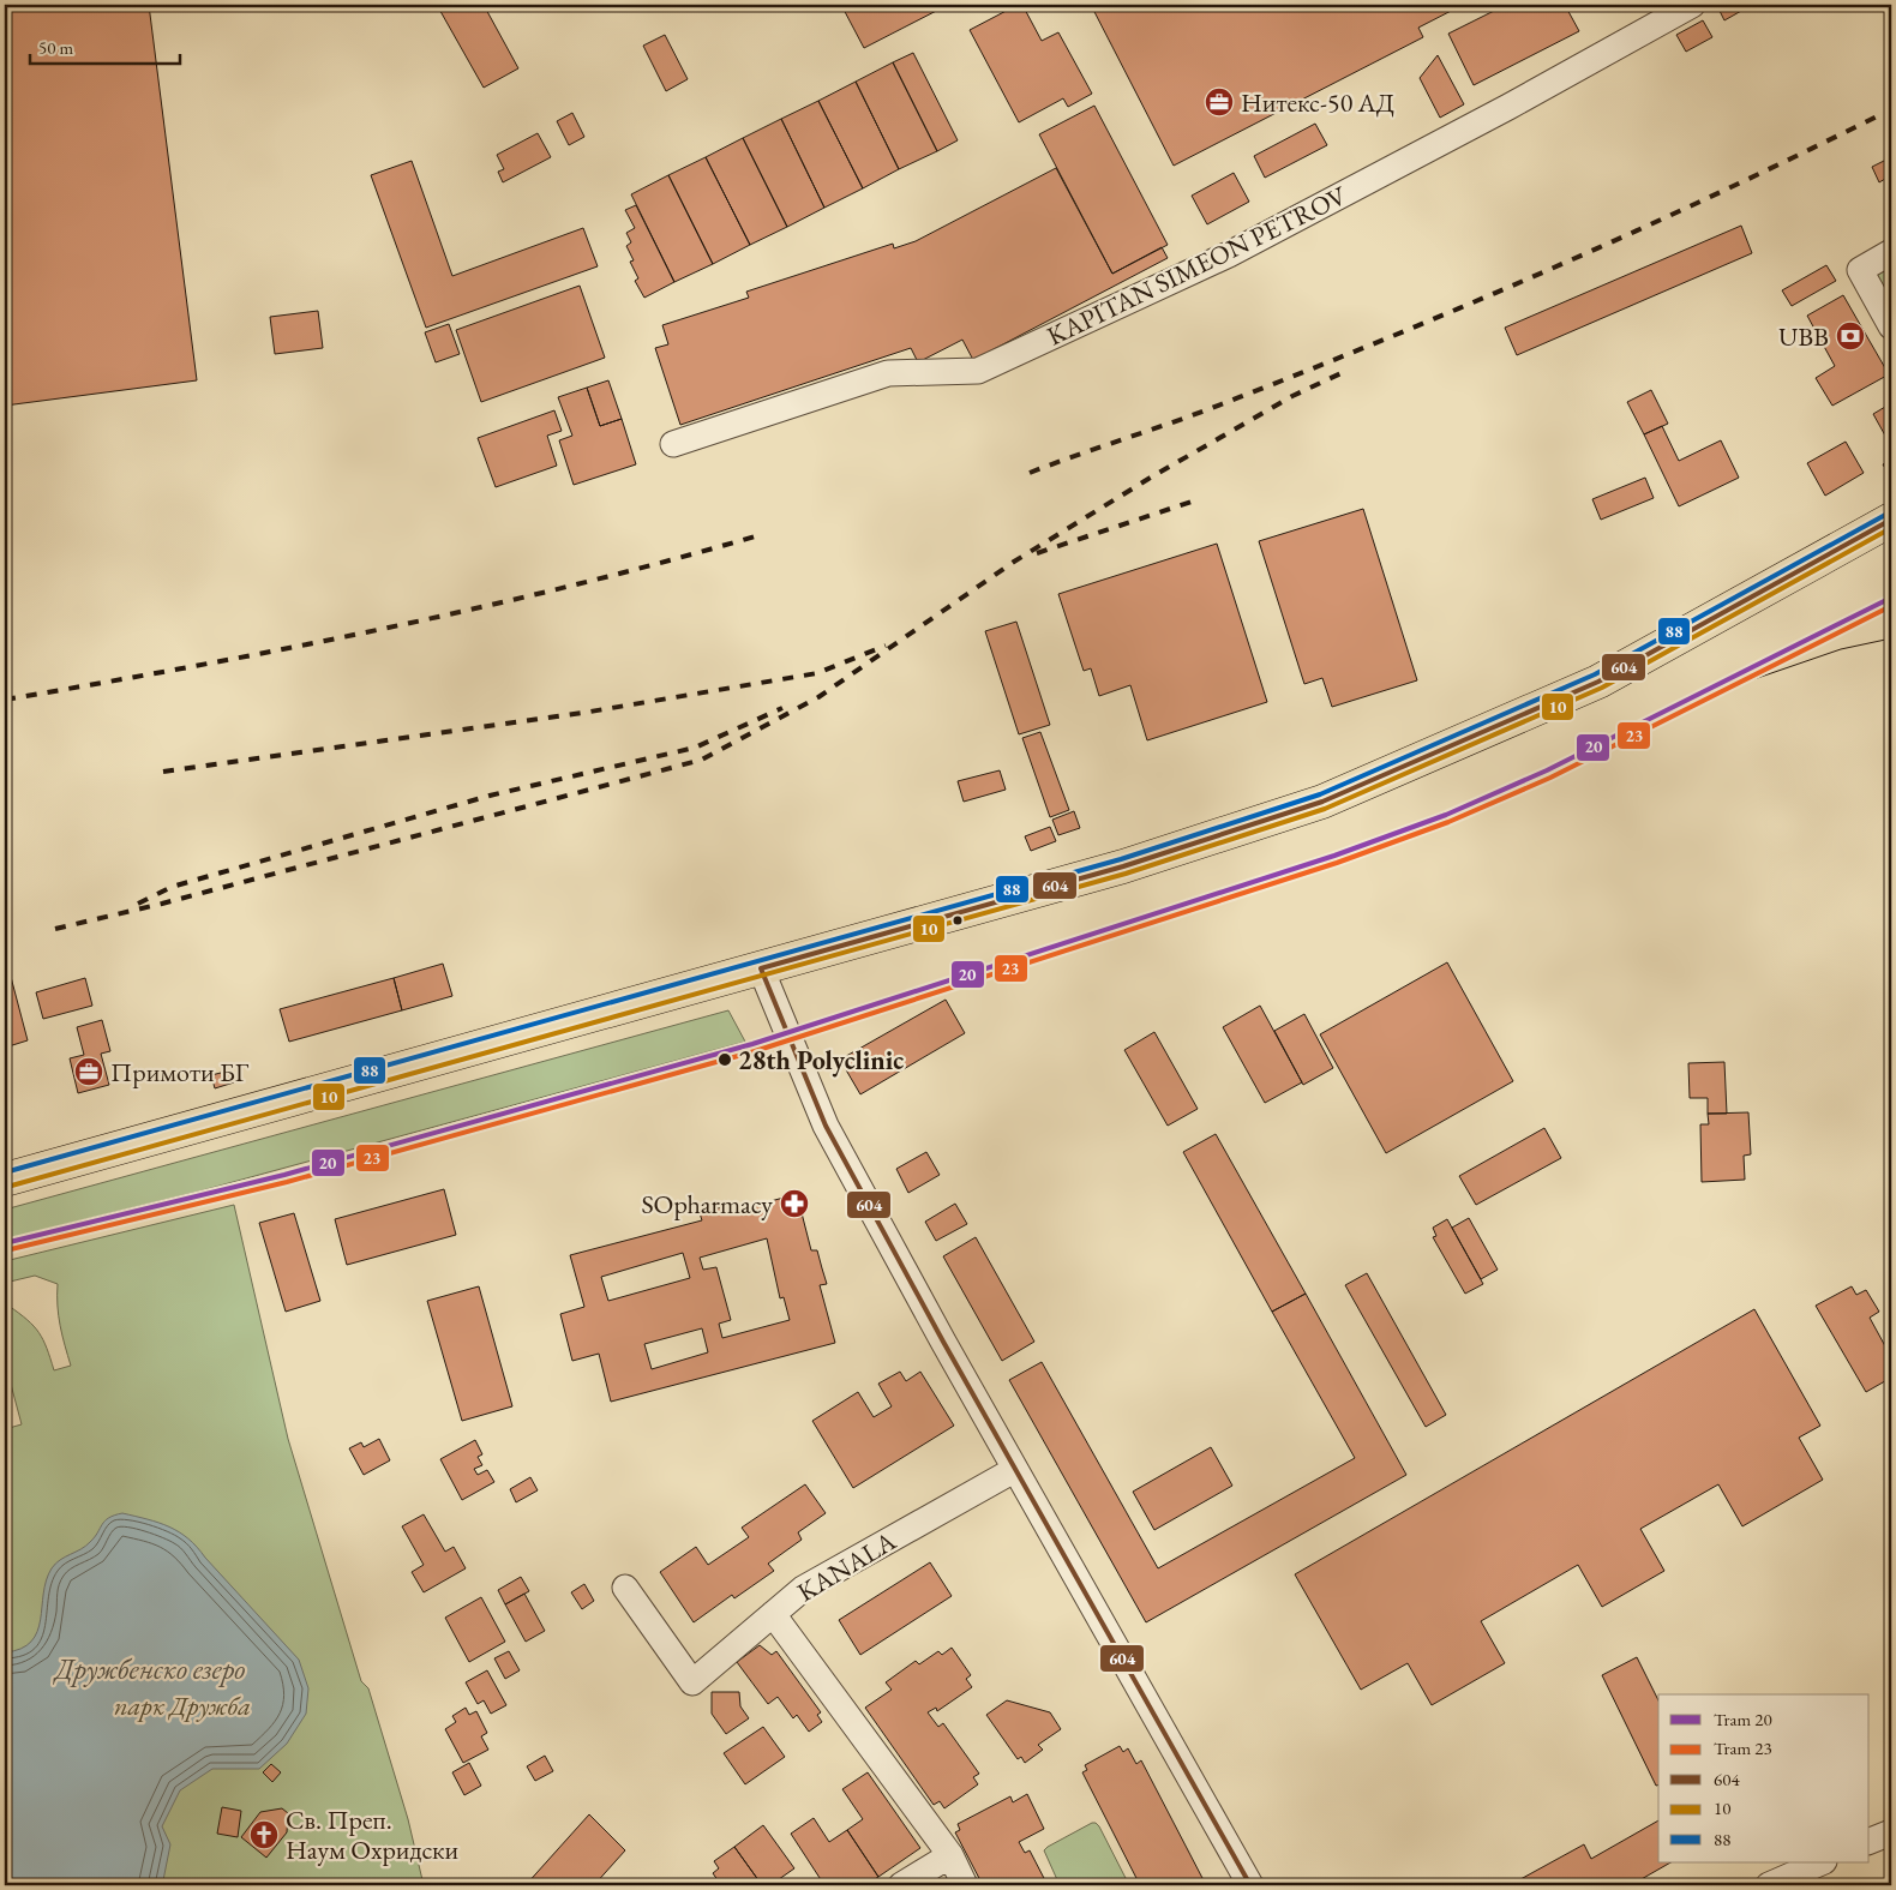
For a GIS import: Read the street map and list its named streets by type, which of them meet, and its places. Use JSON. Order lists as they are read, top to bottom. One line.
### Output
{"streets":{"street":["KAPITAN SIMEON PETROV","KANALA"]},"water":["Дружбенско езеро"],"parks":["парк Дружба"],"places":{"office":["Нитекс-50 АД","Примоти БГ"],"bank":["UBB"],"other":["28th Polyclinic"],"pharmacy":["SOpharmacy"],"church":["Св. Преп. Наум Охридски"]},"lines":["transit line 88","transit line 604","transit line 10","tram line 20","tram line 23"],"legend":["Tram 20","Tram 23","604","10","88"],"scale_bar":"50 m"}
